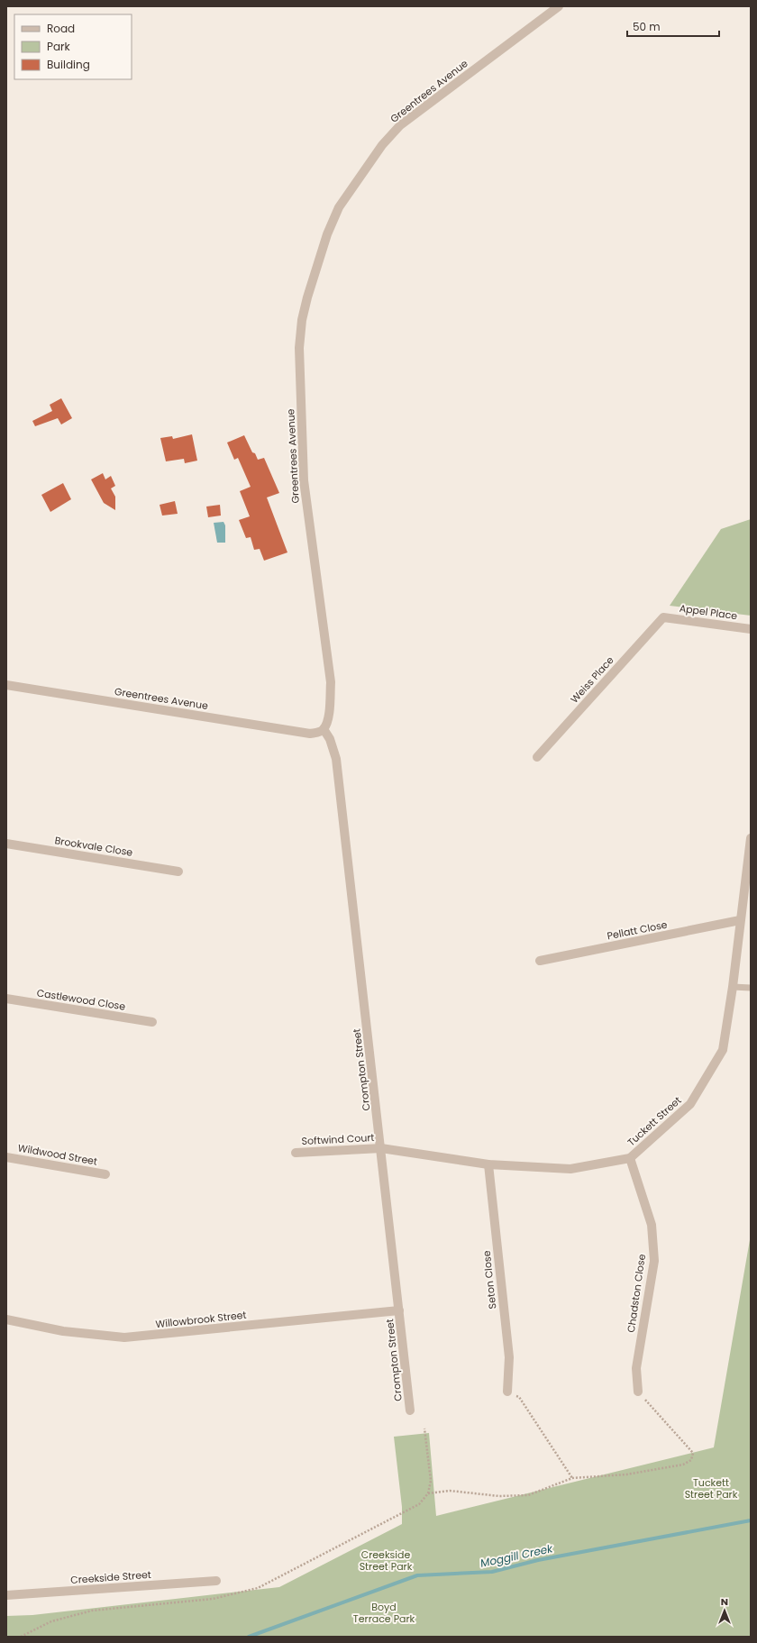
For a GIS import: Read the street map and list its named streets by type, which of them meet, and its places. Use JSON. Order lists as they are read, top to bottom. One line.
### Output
{"streets":{"street":["Greentrees Avenue","Appel Place","Weiss Place","Brookvale Close","Pellatt Close","Castlewood Close","Crompton Street","Tuckett Street","Softwind Court","Wildwood Street","Seton Close","Chadston Close","Willowbrook Street","Creekside Street"]},"crossings":[["Greentrees Avenue","Crompton Street"],["Appel Place","Weiss Place"],["Pellatt Close","Tuckett Street"],["Crompton Street","Tuckett Street"],["Crompton Street","Softwind Court"],["Crompton Street","Willowbrook Street"],["Tuckett Street","Softwind Court"],["Tuckett Street","Seton Close"],["Tuckett Street","Chadston Close"]],"water":["Moggill Creek"],"parks":["Tuckett Street Park","Creekside Street Park","Boyd Terrace Park"],"legend":["Road","Park","Building"],"scale_bar":"50 m","north":"top"}
